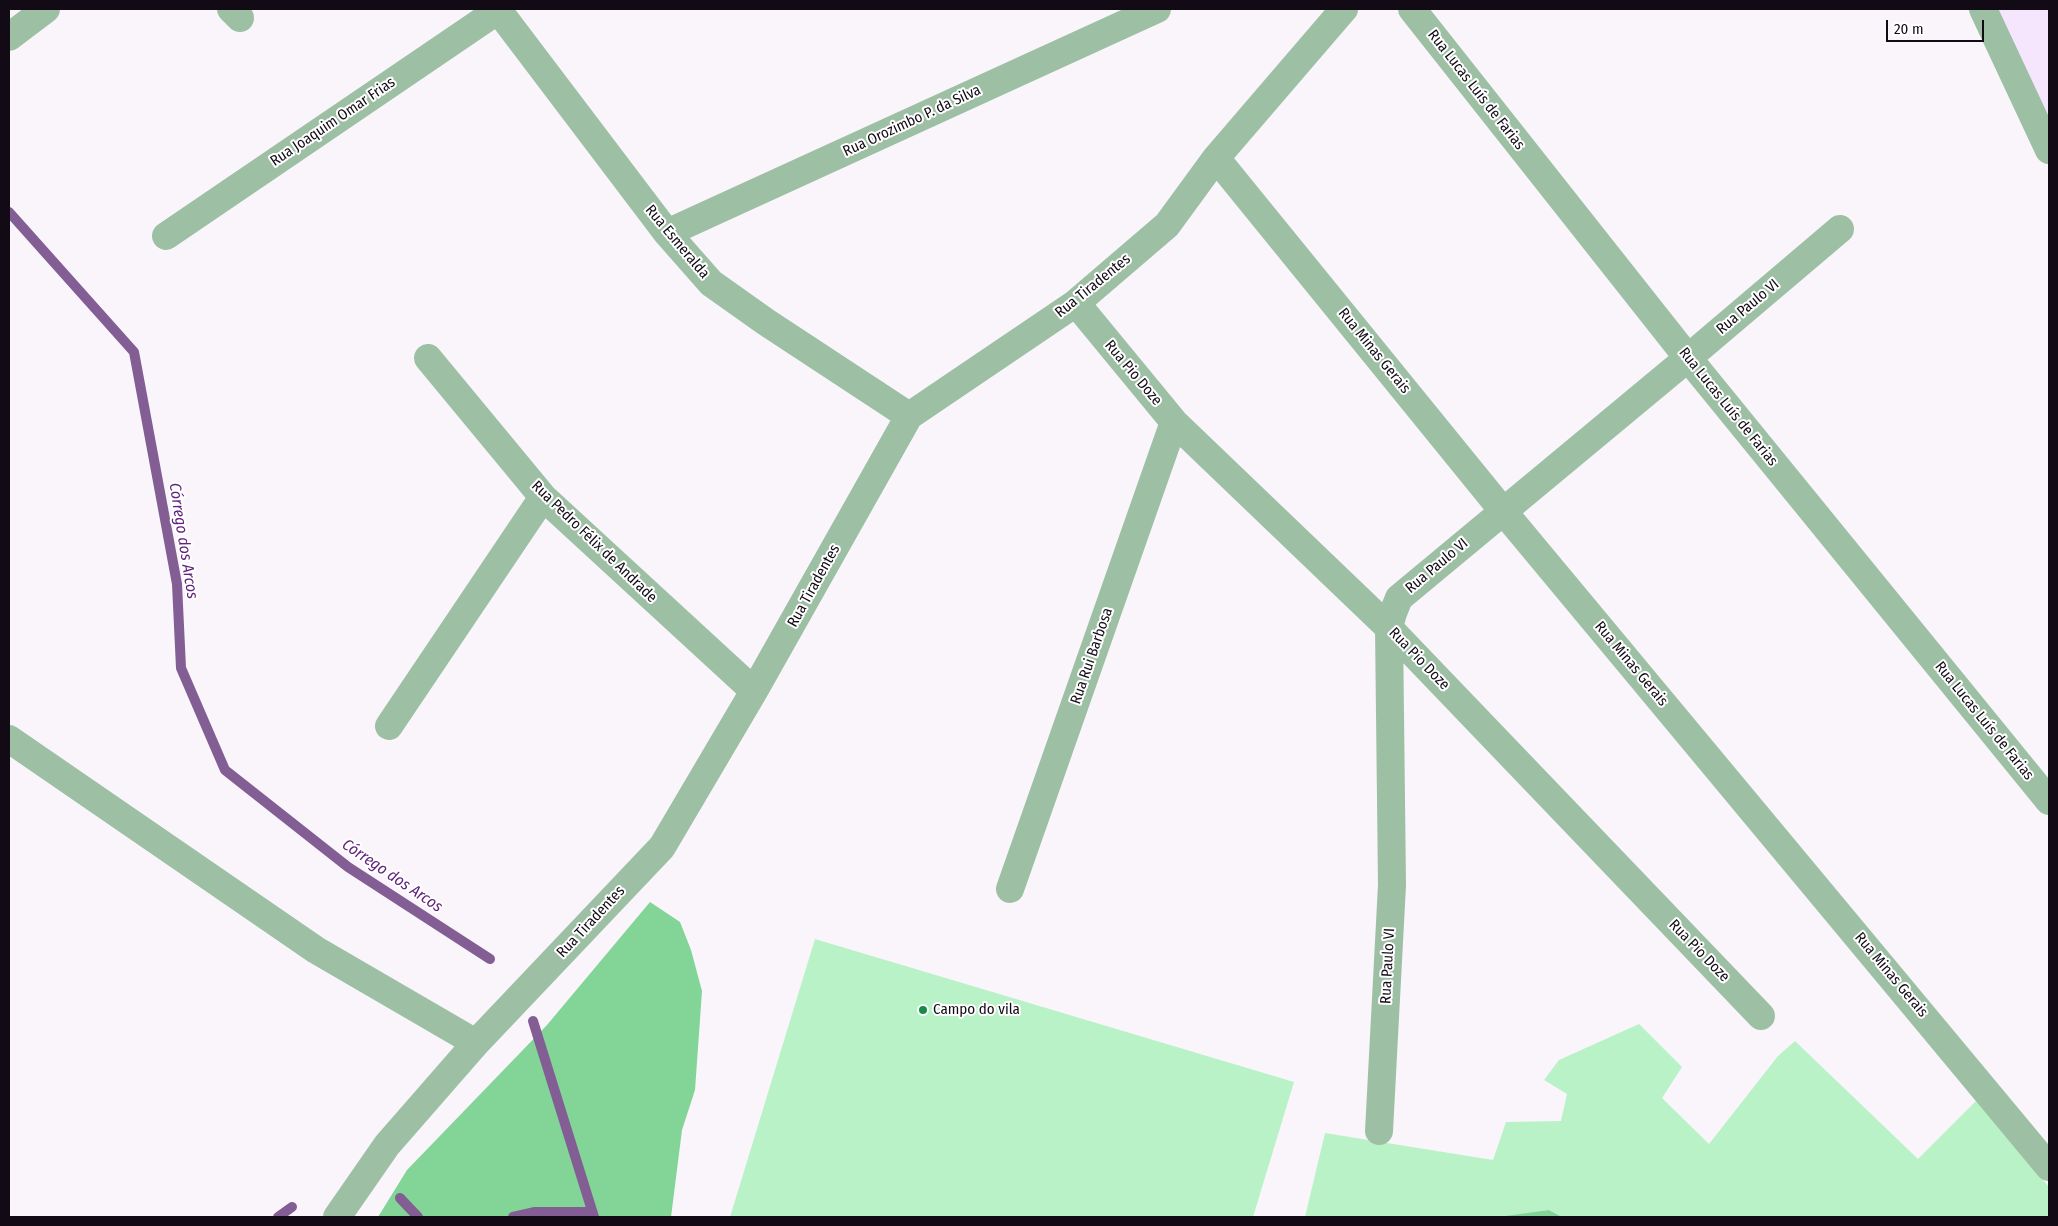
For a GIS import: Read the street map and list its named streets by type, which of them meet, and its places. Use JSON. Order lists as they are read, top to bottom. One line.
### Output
{"streets":{"street":["Rua Lucas Luís de Farias","Rua Orozimbo P. da Silva","Rua Joaquim Omar Frias","Rua Esmeralda","Rua Tiradentes","Rua Paulo VI","Rua Minas Gerais","Rua Pio Doze","Rua Pedro Félix de Andrade","Rua Rui Barbosa"]},"crossings":[["Rua Lucas Luís de Farias","Rua Paulo VI"],["Rua Orozimbo P. da Silva","Rua Esmeralda"],["Rua Joaquim Omar Frias","Rua Esmeralda"],["Rua Esmeralda","Rua Tiradentes"],["Rua Tiradentes","Rua Minas Gerais"],["Rua Tiradentes","Rua Pio Doze"],["Rua Tiradentes","Rua Pedro Félix de Andrade"],["Rua Paulo VI","Rua Minas Gerais"],["Rua Paulo VI","Rua Pio Doze"],["Rua Pio Doze","Rua Rui Barbosa"]],"water":["Córrego dos Arcos"],"places":["Campo do vila"],"scale_bar":"20 m"}
